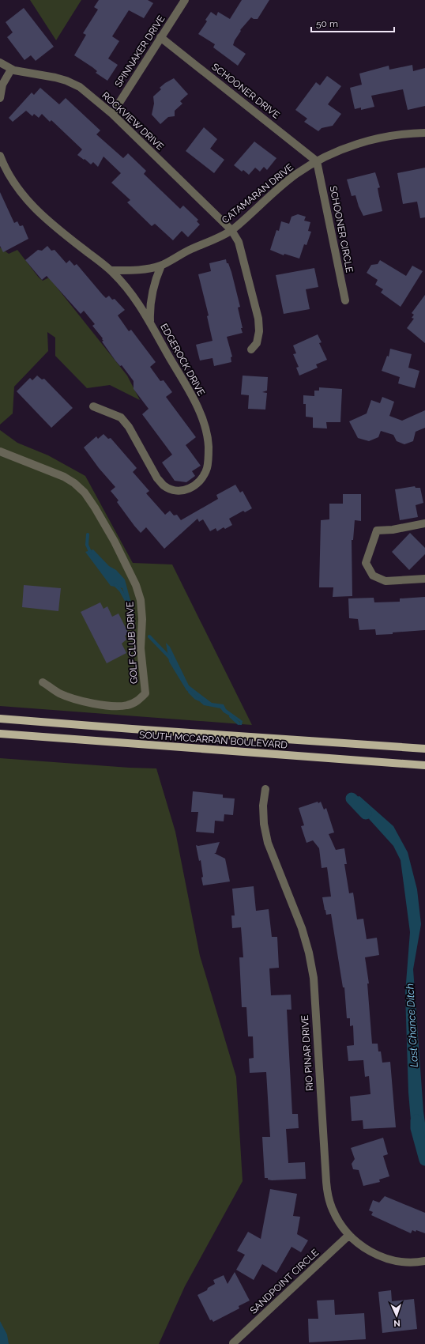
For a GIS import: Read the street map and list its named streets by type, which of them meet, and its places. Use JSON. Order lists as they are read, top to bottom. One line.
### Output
{"streets":{"main road":["SOUTH MCCARRAN BOULEVARD"],"street":["SPINNAKER DRIVE","SCHOONER DRIVE","ROCKVIEW DRIVE","CATAMARAN DRIVE","SCHOONER CIRCLE","EDGEROCK DRIVE","GOLF CLUB DRIVE","RIO PINAR DRIVE","SANDPOINT CIRCLE"]},"crossings":[["SPINNAKER DRIVE","SCHOONER DRIVE"],["SPINNAKER DRIVE","ROCKVIEW DRIVE"],["SCHOONER DRIVE","CATAMARAN DRIVE"],["SCHOONER DRIVE","SCHOONER CIRCLE"],["ROCKVIEW DRIVE","CATAMARAN DRIVE"],["CATAMARAN DRIVE","SCHOONER CIRCLE"],["CATAMARAN DRIVE","EDGEROCK DRIVE"],["RIO PINAR DRIVE","SANDPOINT CIRCLE"]],"water":["Last Chance Ditch"],"scale_bar":"50 m","north":"bottom"}
